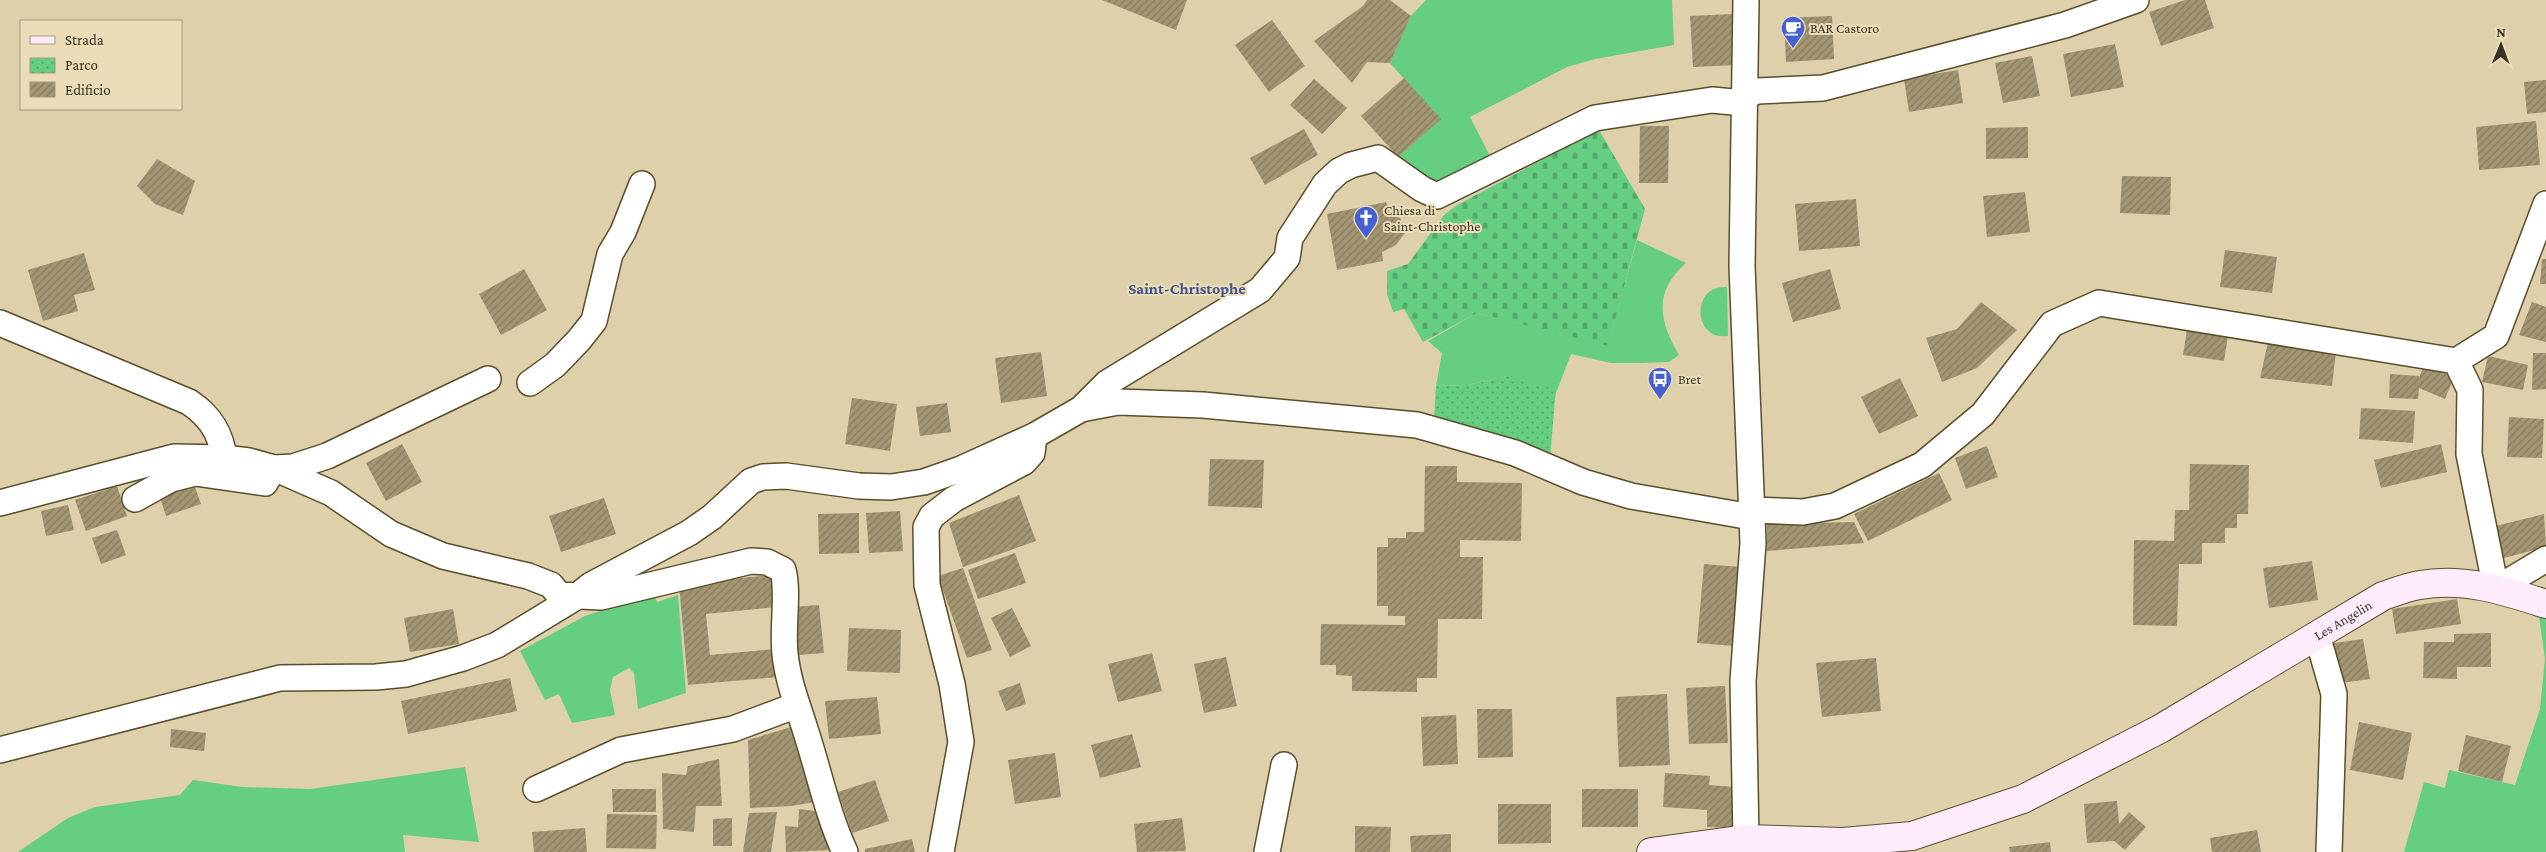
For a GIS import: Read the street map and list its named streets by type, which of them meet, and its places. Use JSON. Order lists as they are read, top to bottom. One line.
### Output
{"streets":{"street":["Les Angelin"]},"districts":["Saint-Christophe"],"places":{"cafe":["BAR Castoro"],"church":["Chiesa di Saint-Christophe"],"bus stop":["Bret"]},"legend":["Strada","Parco","Edificio"],"north":"top"}
